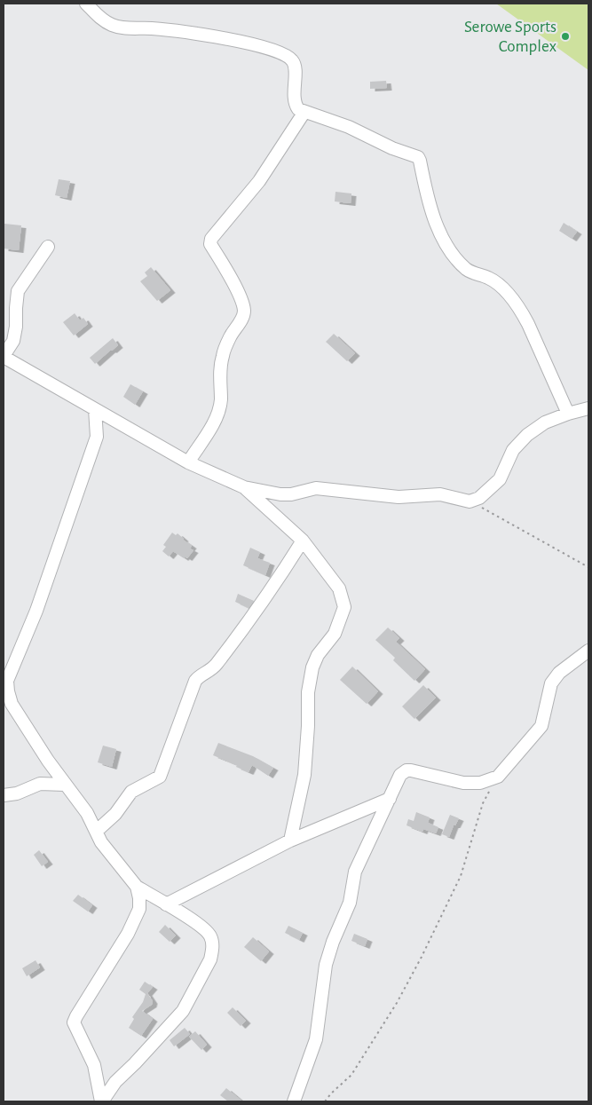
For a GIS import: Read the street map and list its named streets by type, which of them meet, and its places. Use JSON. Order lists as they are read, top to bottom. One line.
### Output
{"places":["Serowe Sports Complex"]}
